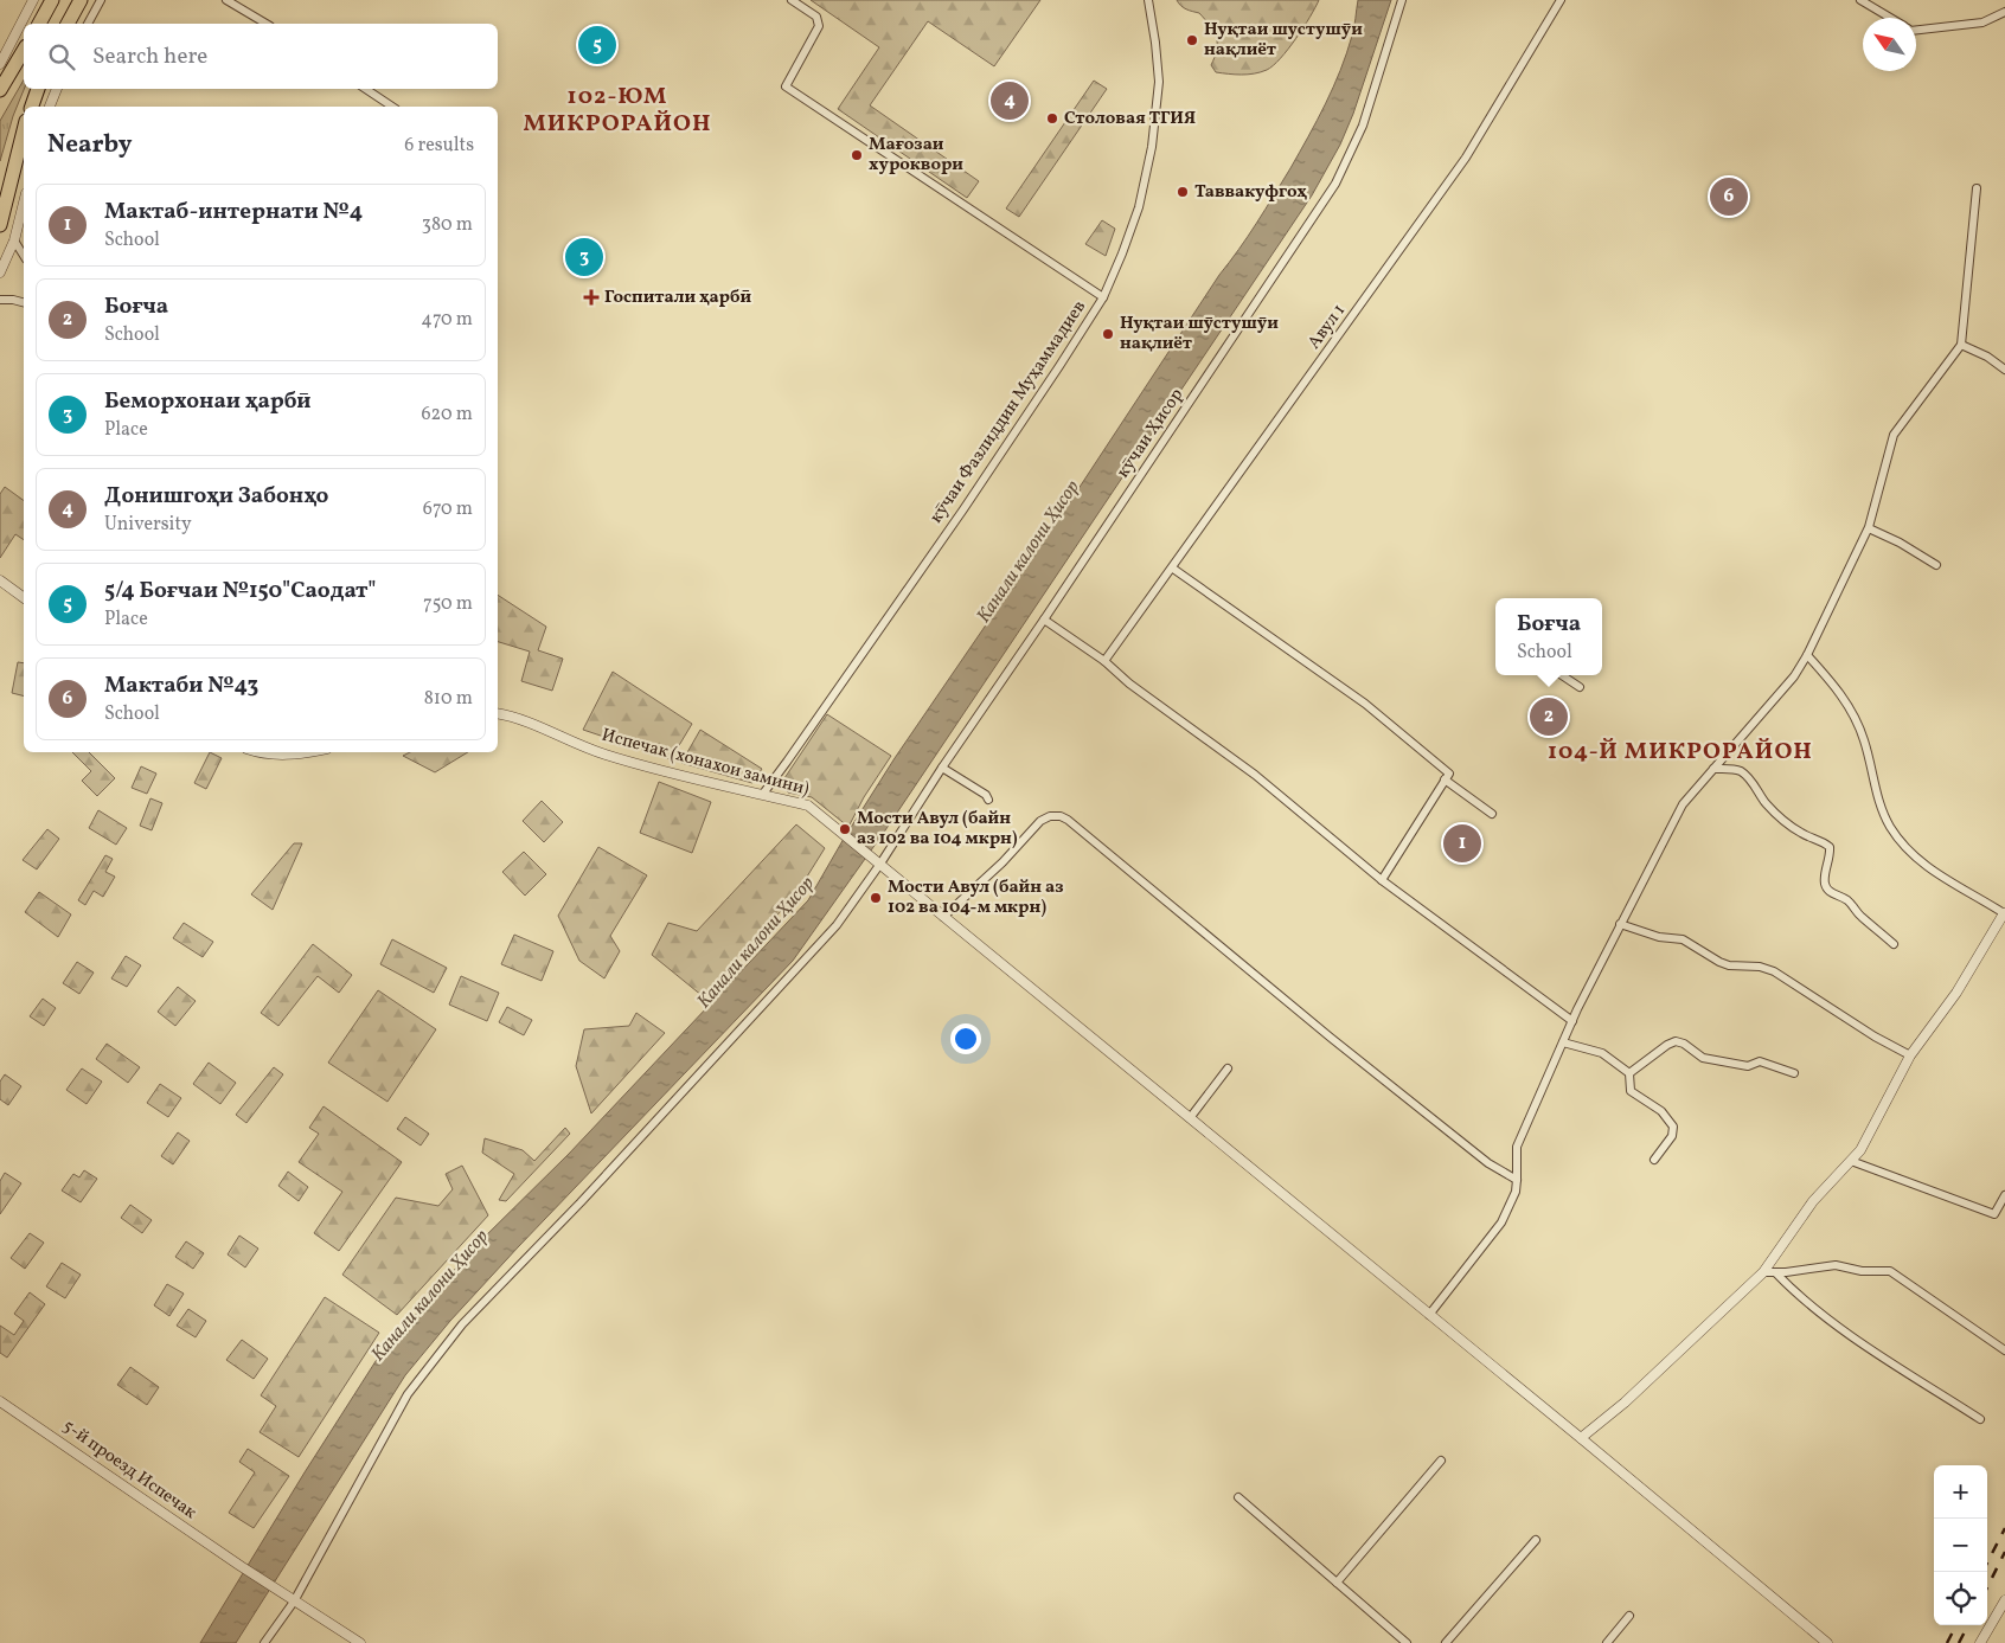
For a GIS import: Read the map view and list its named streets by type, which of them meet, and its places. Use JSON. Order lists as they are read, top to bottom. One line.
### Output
{"streets":{"street":["Авул 1","кӯчаи Фазлиддин Муҳаммадиев","кӯчаи Ҳисор","Испечак (хонахои замини)","5-й проезд Испечак"]},"crossings":[["кӯчаи Фазлиддин Муҳаммадиев","Испечак (хонахои замини)"],["кӯчаи Ҳисор","Испечак (хонахои замини)"],["кӯчаи Ҳисор","5-й проезд Испечак"]],"districts":["102-ЮМ МИКРОРАЙОН","104-Й МИКРОРАЙОН"],"water":["Канали калони Ҳисор"],"places":{"other":["Нуқтаи шустушӯи нақлиёт","Столовая ТГИЯ","Мағозаи хуроквори","Таввакуфгоҳ","Нуқтаи шӯстушӯи нақлиёт","Мости Авул (байн аз 102 ва 104 мкрн)","Мости Авул (байн аз 102 ва 104-м мкрн)"],"health":["Госпитали ҳарбӣ"]},"north":"top left","page":{"pins":["5","4","6","3","2","1"],"search":"Search here","heading":["Nearby","6 results"],"list":[{"mark":"1","name":"Мактаб-интернати №4","note":"School","value":"380 m"},{"mark":"2","name":"Боғча","note":"School","value":"470 m"},{"mark":"3","name":"Беморхонаи ҳарбӣ","note":"Place","value":"620 m"},{"mark":"4","name":"Донишгоҳи Забонҳо","note":"University","value":"670 m"},{"mark":"5","name":"5/4 Боғчаи №150\"Саодат\"","note":"Place","value":"750 m"},{"mark":"6","name":"Мактаби №43","note":"School","value":"810 m"}],"popup":["Боғча","School"],"map_buttons":["+","−"]}}
